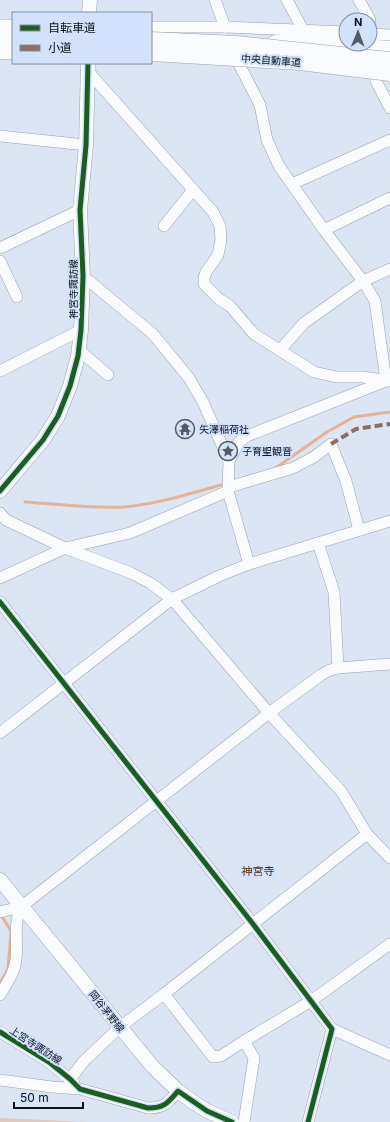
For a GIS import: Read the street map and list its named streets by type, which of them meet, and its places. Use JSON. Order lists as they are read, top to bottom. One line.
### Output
{"streets":{"highway":["中央自動車道"],"main road":["神宮寺諏訪線","岡谷茅野線"],"street":["上宮寺諏訪線"]},"districts":["神宮寺"],"places":{"temple":["矢澤稲荷社"],"place":["子育聖観音"]},"legend":["自転車道","小道"],"scale_bar":"50 m","north":"top"}
